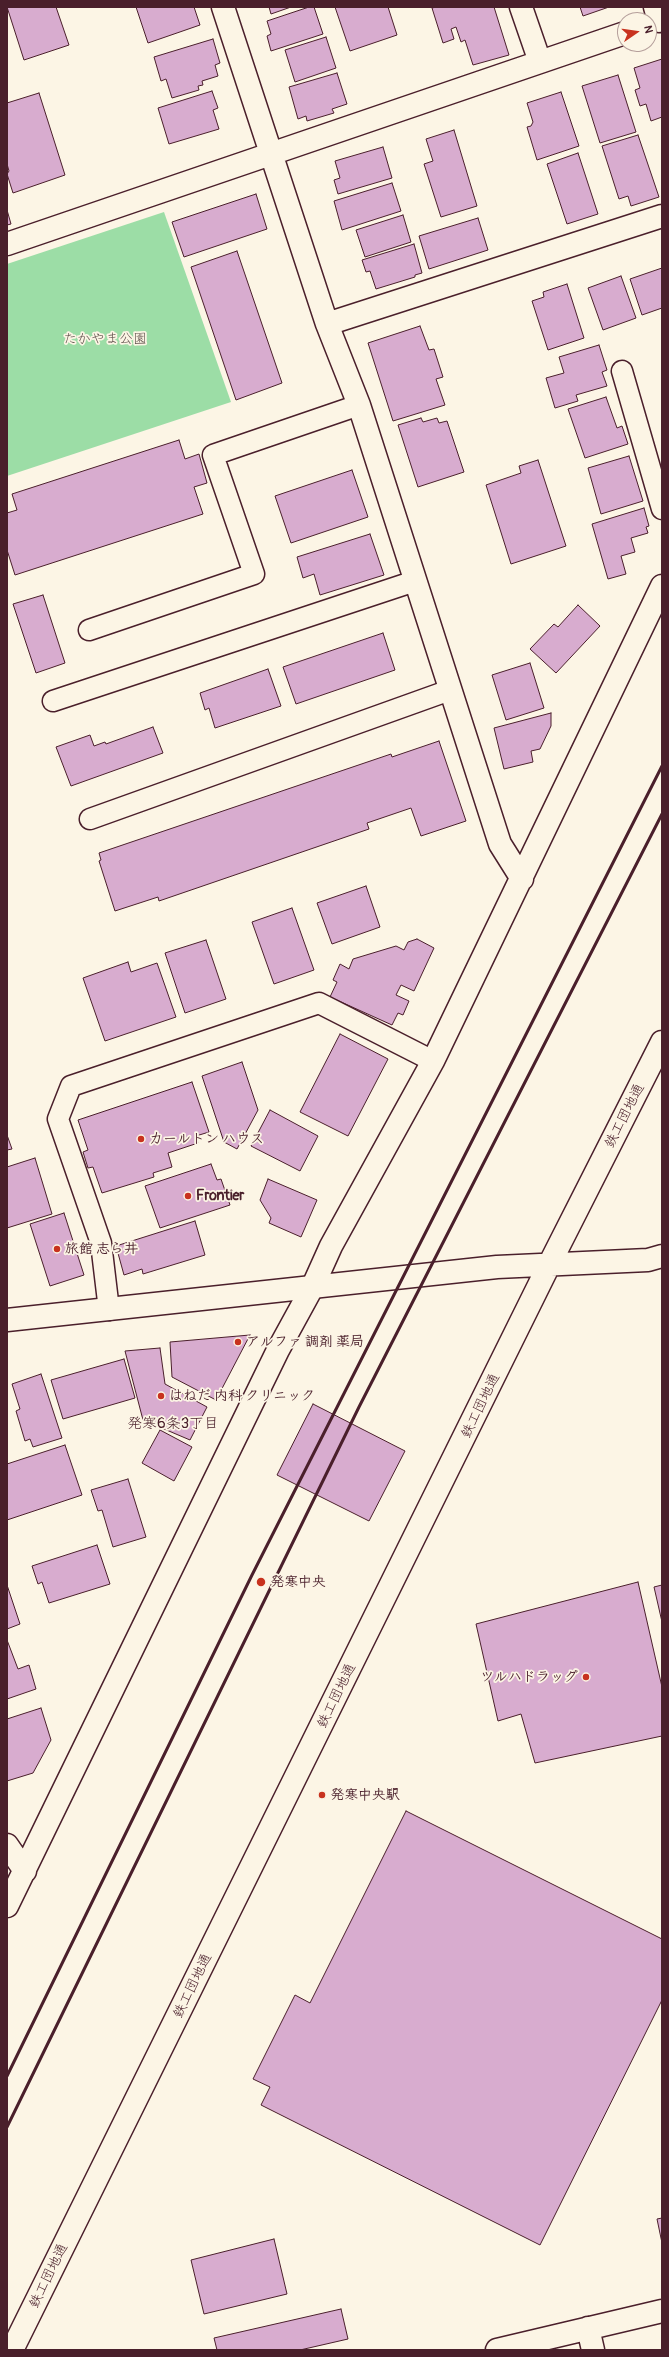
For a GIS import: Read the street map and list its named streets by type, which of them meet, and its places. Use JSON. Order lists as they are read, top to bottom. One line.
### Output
{"streets":{"street":["鉄工団地通"]},"districts":["発寒6条3丁目"],"parks":["たかやま公園"],"places":["カールトン ハウス","Frontier","旅館 志ら井","アルファ 調剤 薬局","はねだ 内科 クリニック","発寒中央","ツルハドラッグ","発寒中央駅"],"north":"right"}
